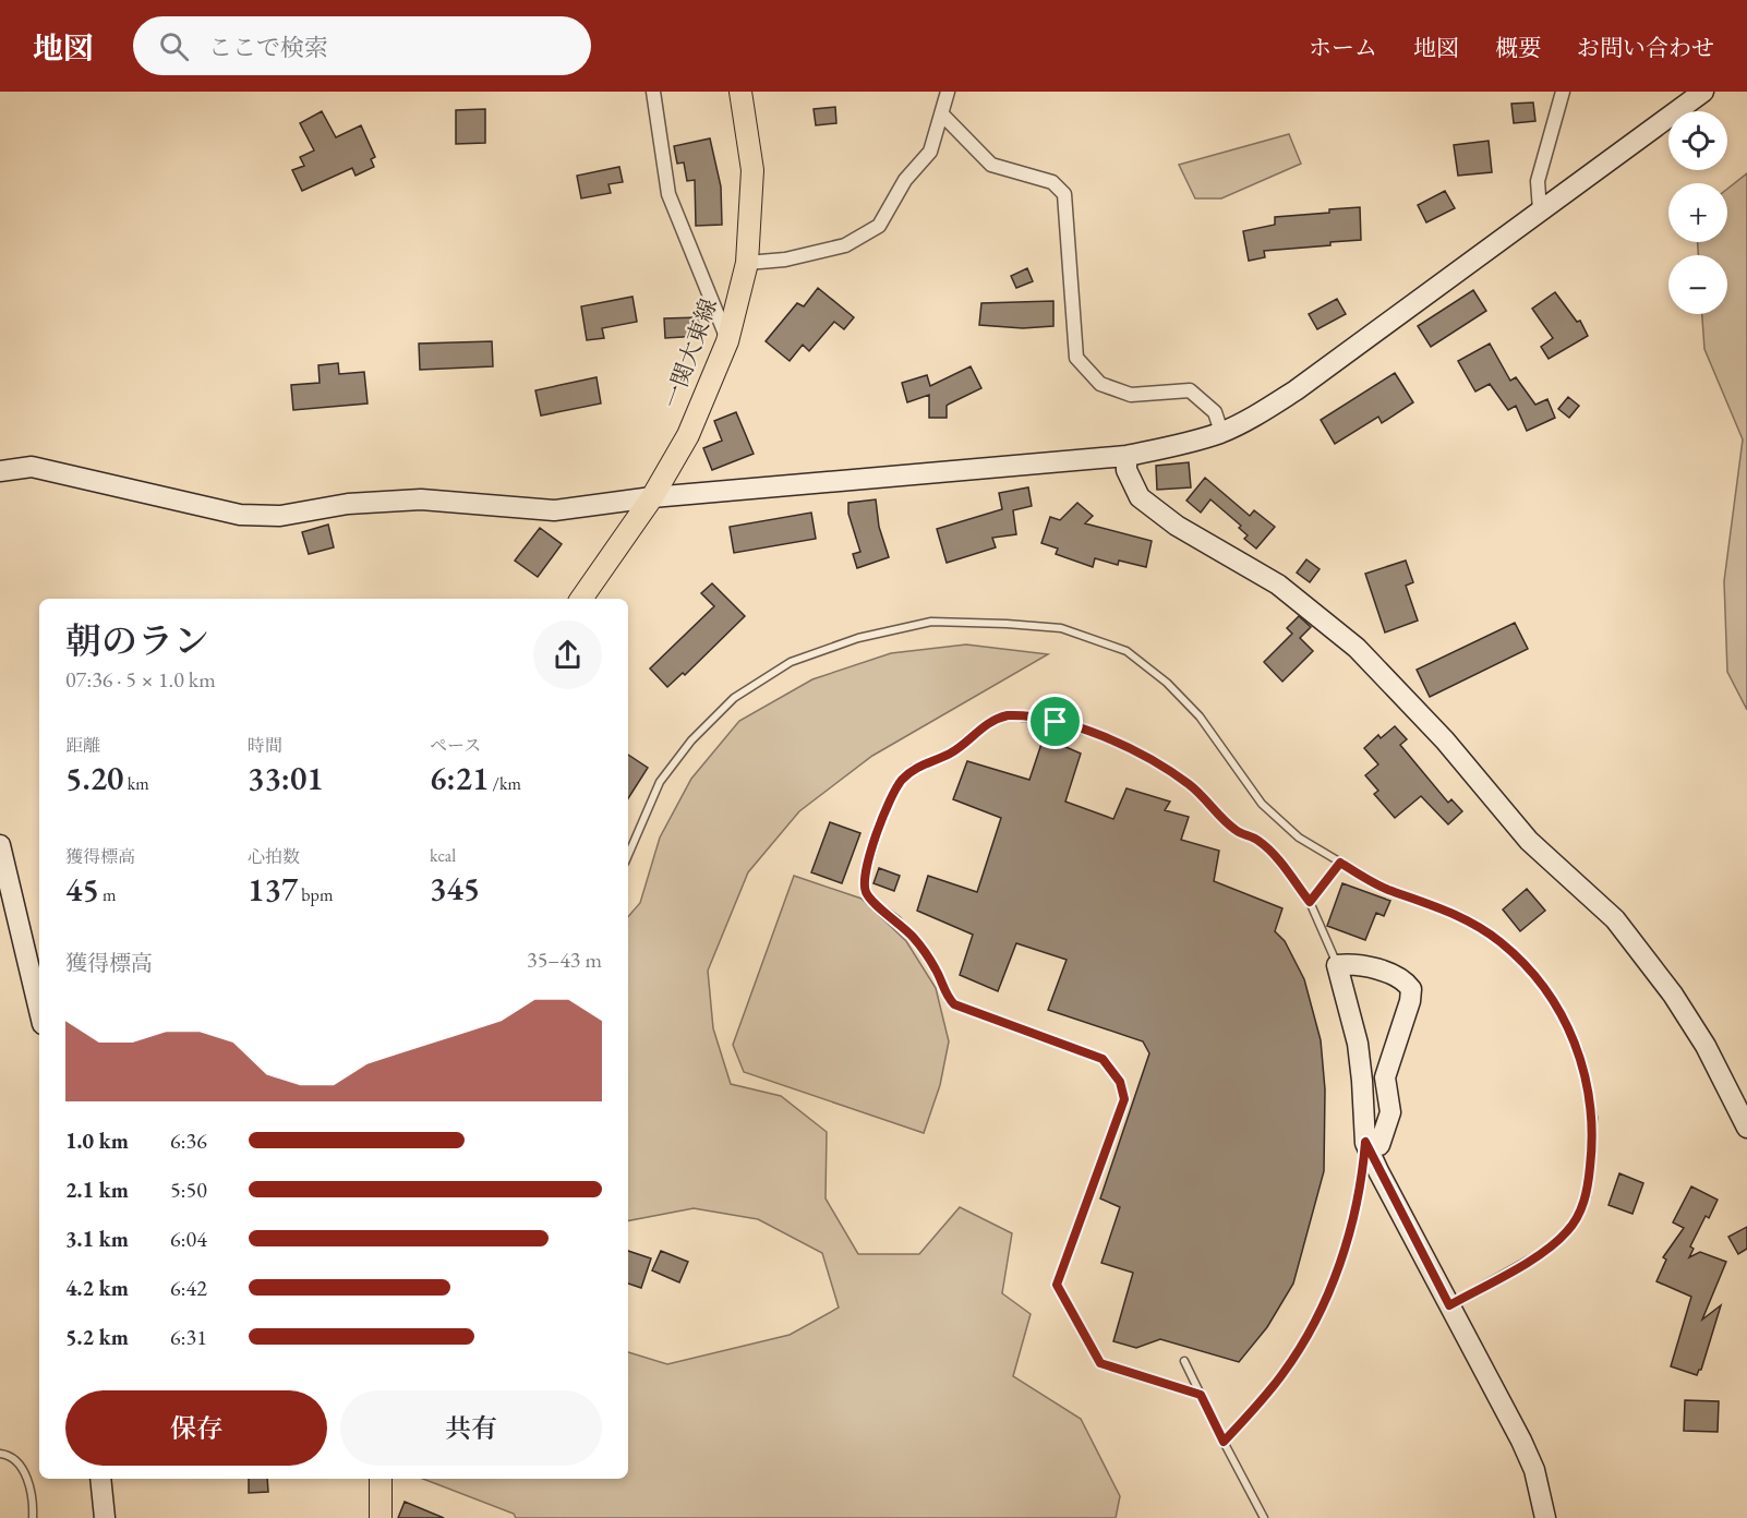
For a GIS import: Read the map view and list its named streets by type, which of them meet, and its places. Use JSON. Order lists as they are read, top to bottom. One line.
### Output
{"streets":{"main road":["一関大東線"]},"page":{"header":"地図","search":"ここで検索","nav":["ホーム","地図","概要","お問い合わせ"],"map_buttons":["+","−"],"heading":["朝のラン","07:36 · 5 × 1.0 km"],"stats":[["距離","5.20 km"],["時間","33:01"],["ペース","6:21 /km"],["獲得標高","45 m"],["心拍数","137 bpm"],["kcal","345"]],"chart":["獲得標高","35–43 m"],"list":[{"name":"1.0 km","note":"6:36"},{"name":"2.1 km","note":"5:50"},{"name":"3.1 km","note":"6:04"},{"name":"4.2 km","note":"6:42"},{"name":"5.2 km","note":"6:31"}],"buttons":["保存","共有"]}}
